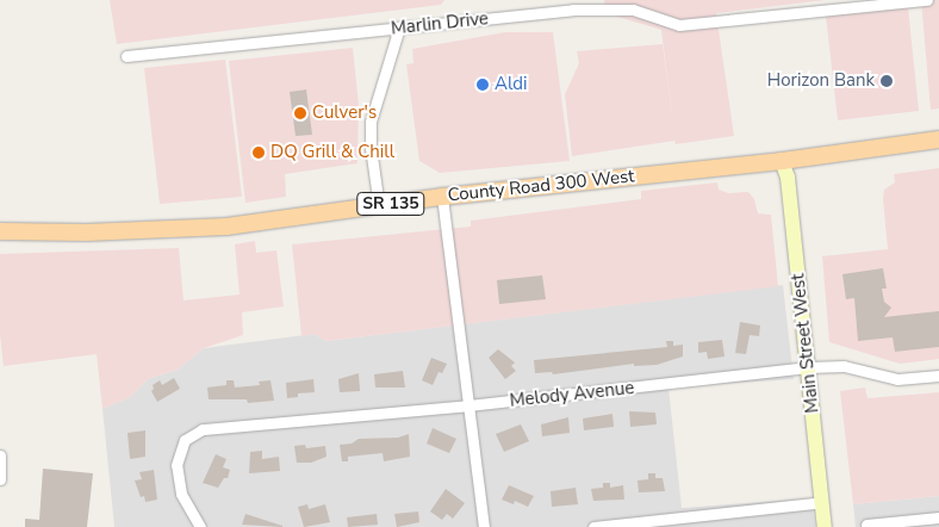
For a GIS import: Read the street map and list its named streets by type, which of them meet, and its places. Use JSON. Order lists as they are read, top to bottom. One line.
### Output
{"streets":{"main road":["County Road 300 West","SR 135","Main Street West"],"street":["Marlin Drive","Melody Avenue"]},"crossings":[["County Road 300 West","Main Street West"],["Main Street West","Melody Avenue"]],"places":["Horizon Bank","Aldi","Culver's","DQ Grill & Chill"]}
